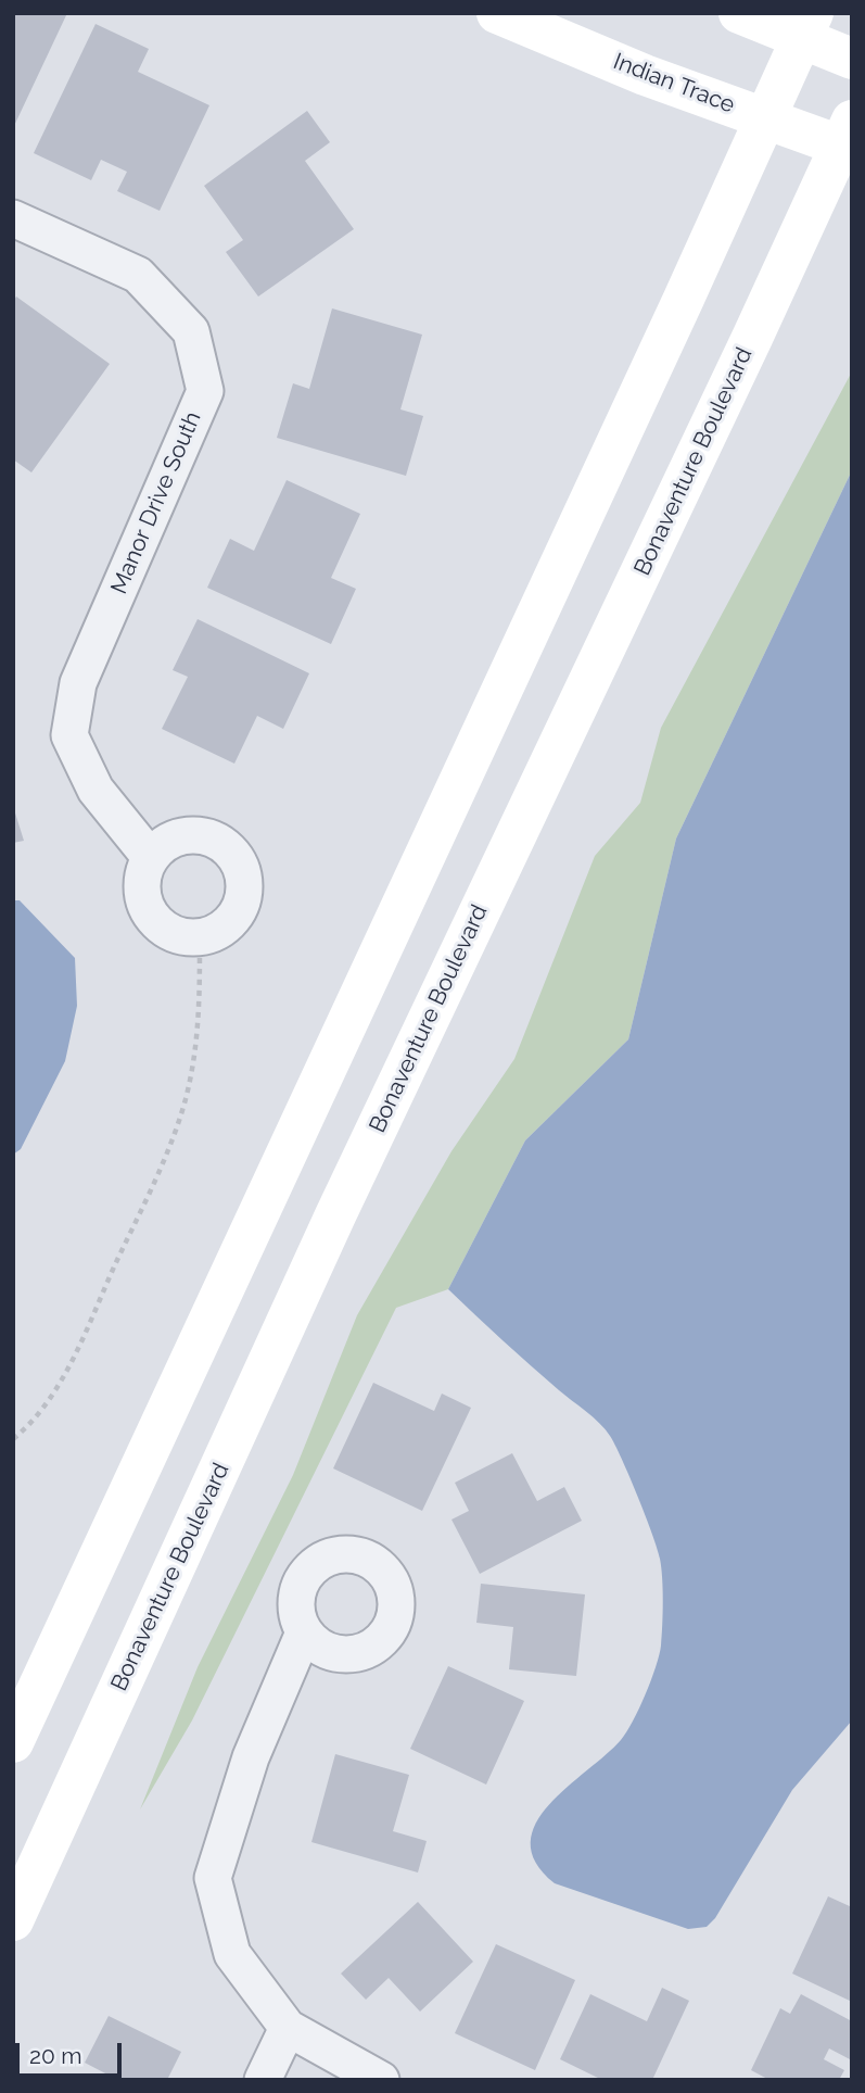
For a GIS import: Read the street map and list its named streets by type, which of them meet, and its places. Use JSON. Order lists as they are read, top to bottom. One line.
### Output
{"streets":{"main road":["Indian Trace","Bonaventure Boulevard"],"street":["Manor Drive South"]},"crossings":[["Indian Trace","Bonaventure Boulevard"]],"scale_bar":"20 m"}
